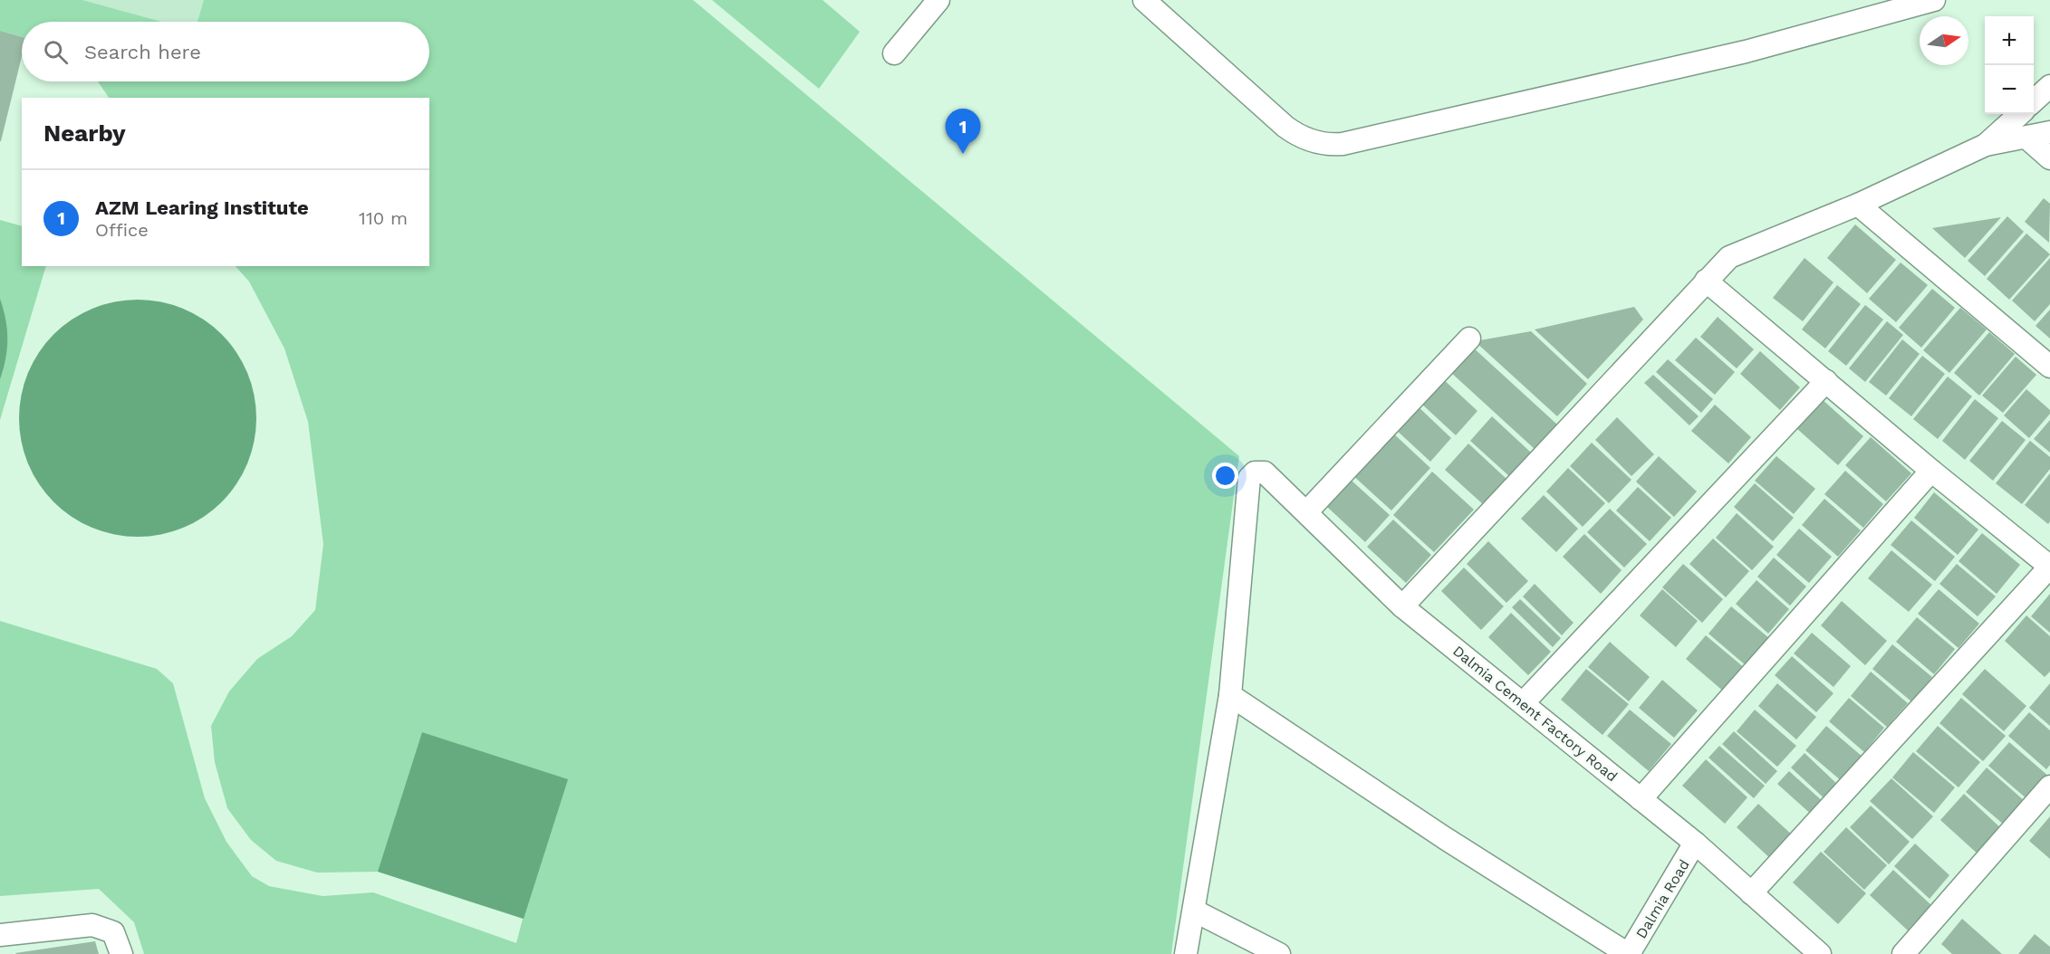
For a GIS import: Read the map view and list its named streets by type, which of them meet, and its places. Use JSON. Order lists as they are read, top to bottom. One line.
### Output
{"streets":{"street":["Dalmia Cement Factory Road","Dalmia Road"]},"crossings":[["Dalmia Cement Factory Road","Dalmia Road"]],"north":"right","page":{"map_buttons":["+","−"],"search":"Search here","heading":"Nearby","pins":"1","list":[{"mark":"1","name":"AZM Learing Institute","note":"Office","value":"110 m"}]}}
